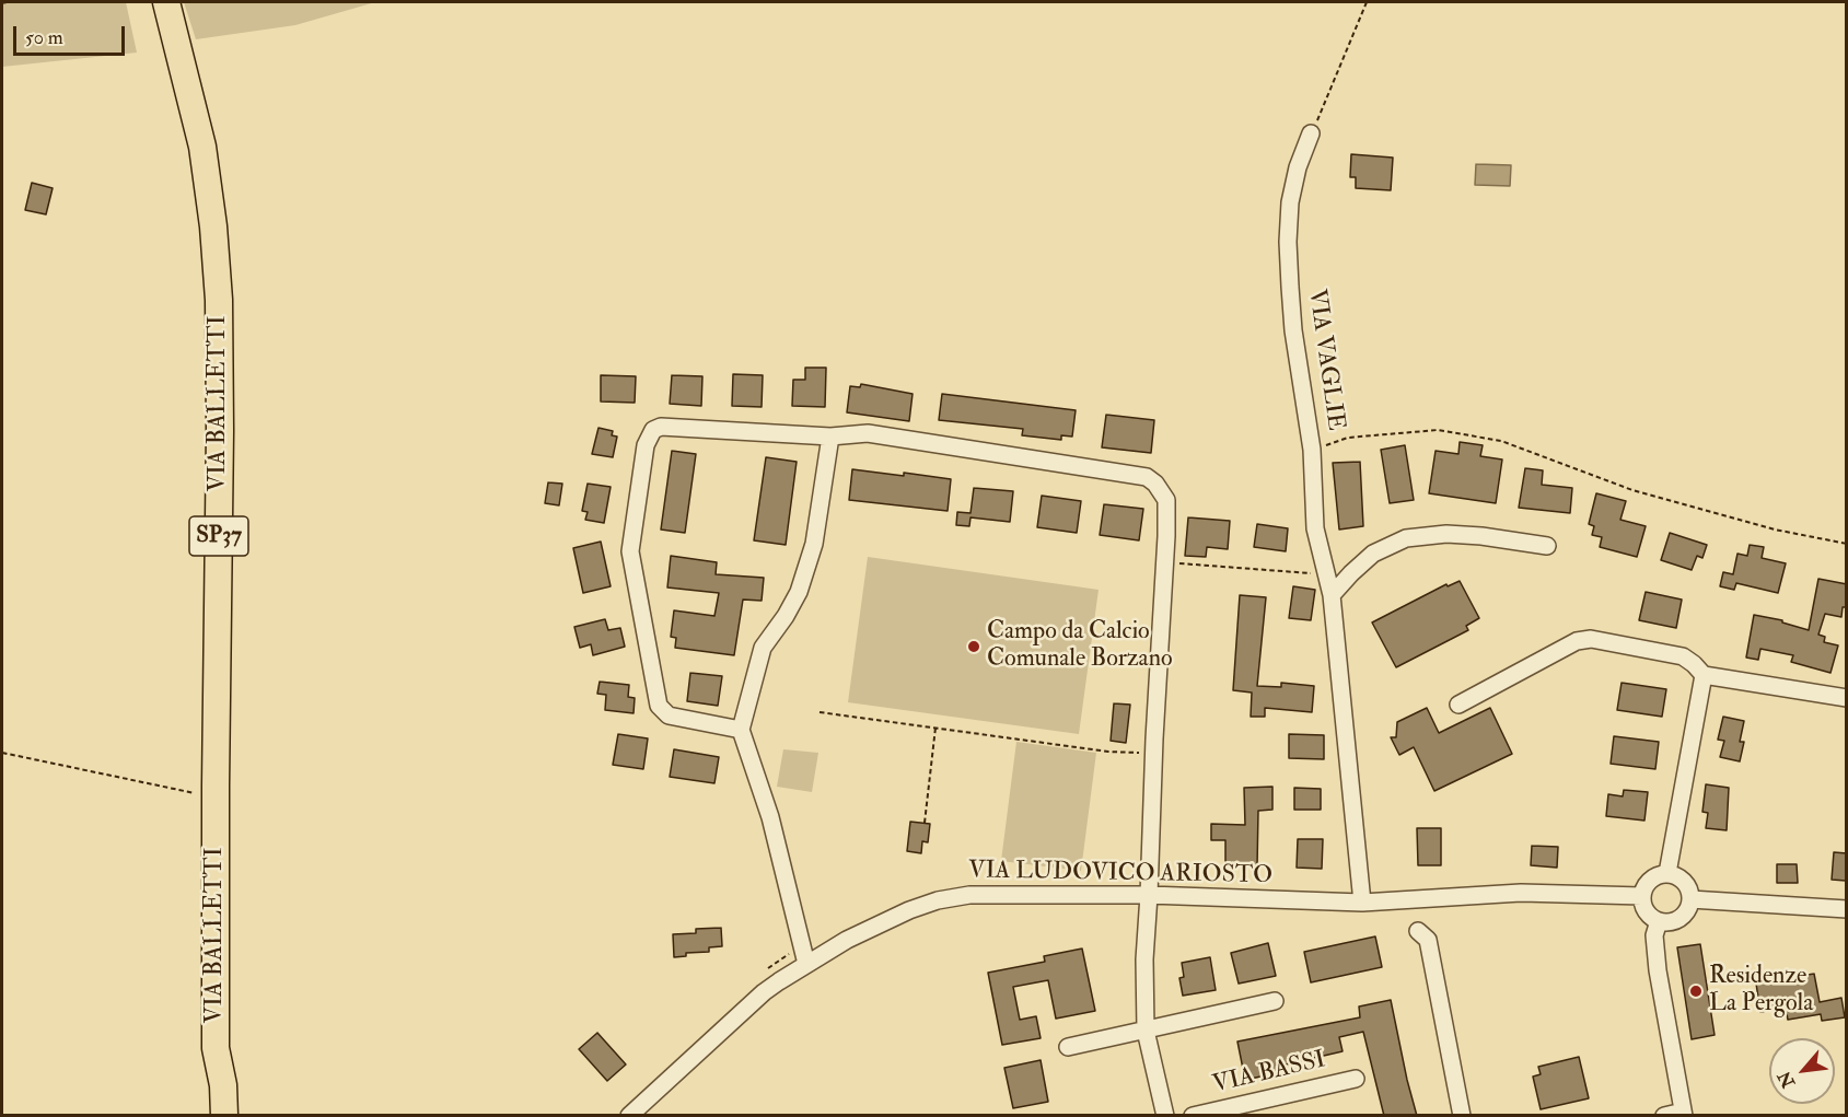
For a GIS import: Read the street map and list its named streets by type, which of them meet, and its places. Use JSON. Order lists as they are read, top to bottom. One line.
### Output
{"streets":{"main road":["VIA BALLETTI","SP37"],"street":["VIA VAGLIE","VIA LUDOVICO ARIOSTO","VIA BASSI"]},"crossings":[["VIA VAGLIE","VIA LUDOVICO ARIOSTO"]],"places":["Campo da Calcio Comunale Borzano","Residenze La Pergola"],"scale_bar":"50 m","north":"bottom left"}
